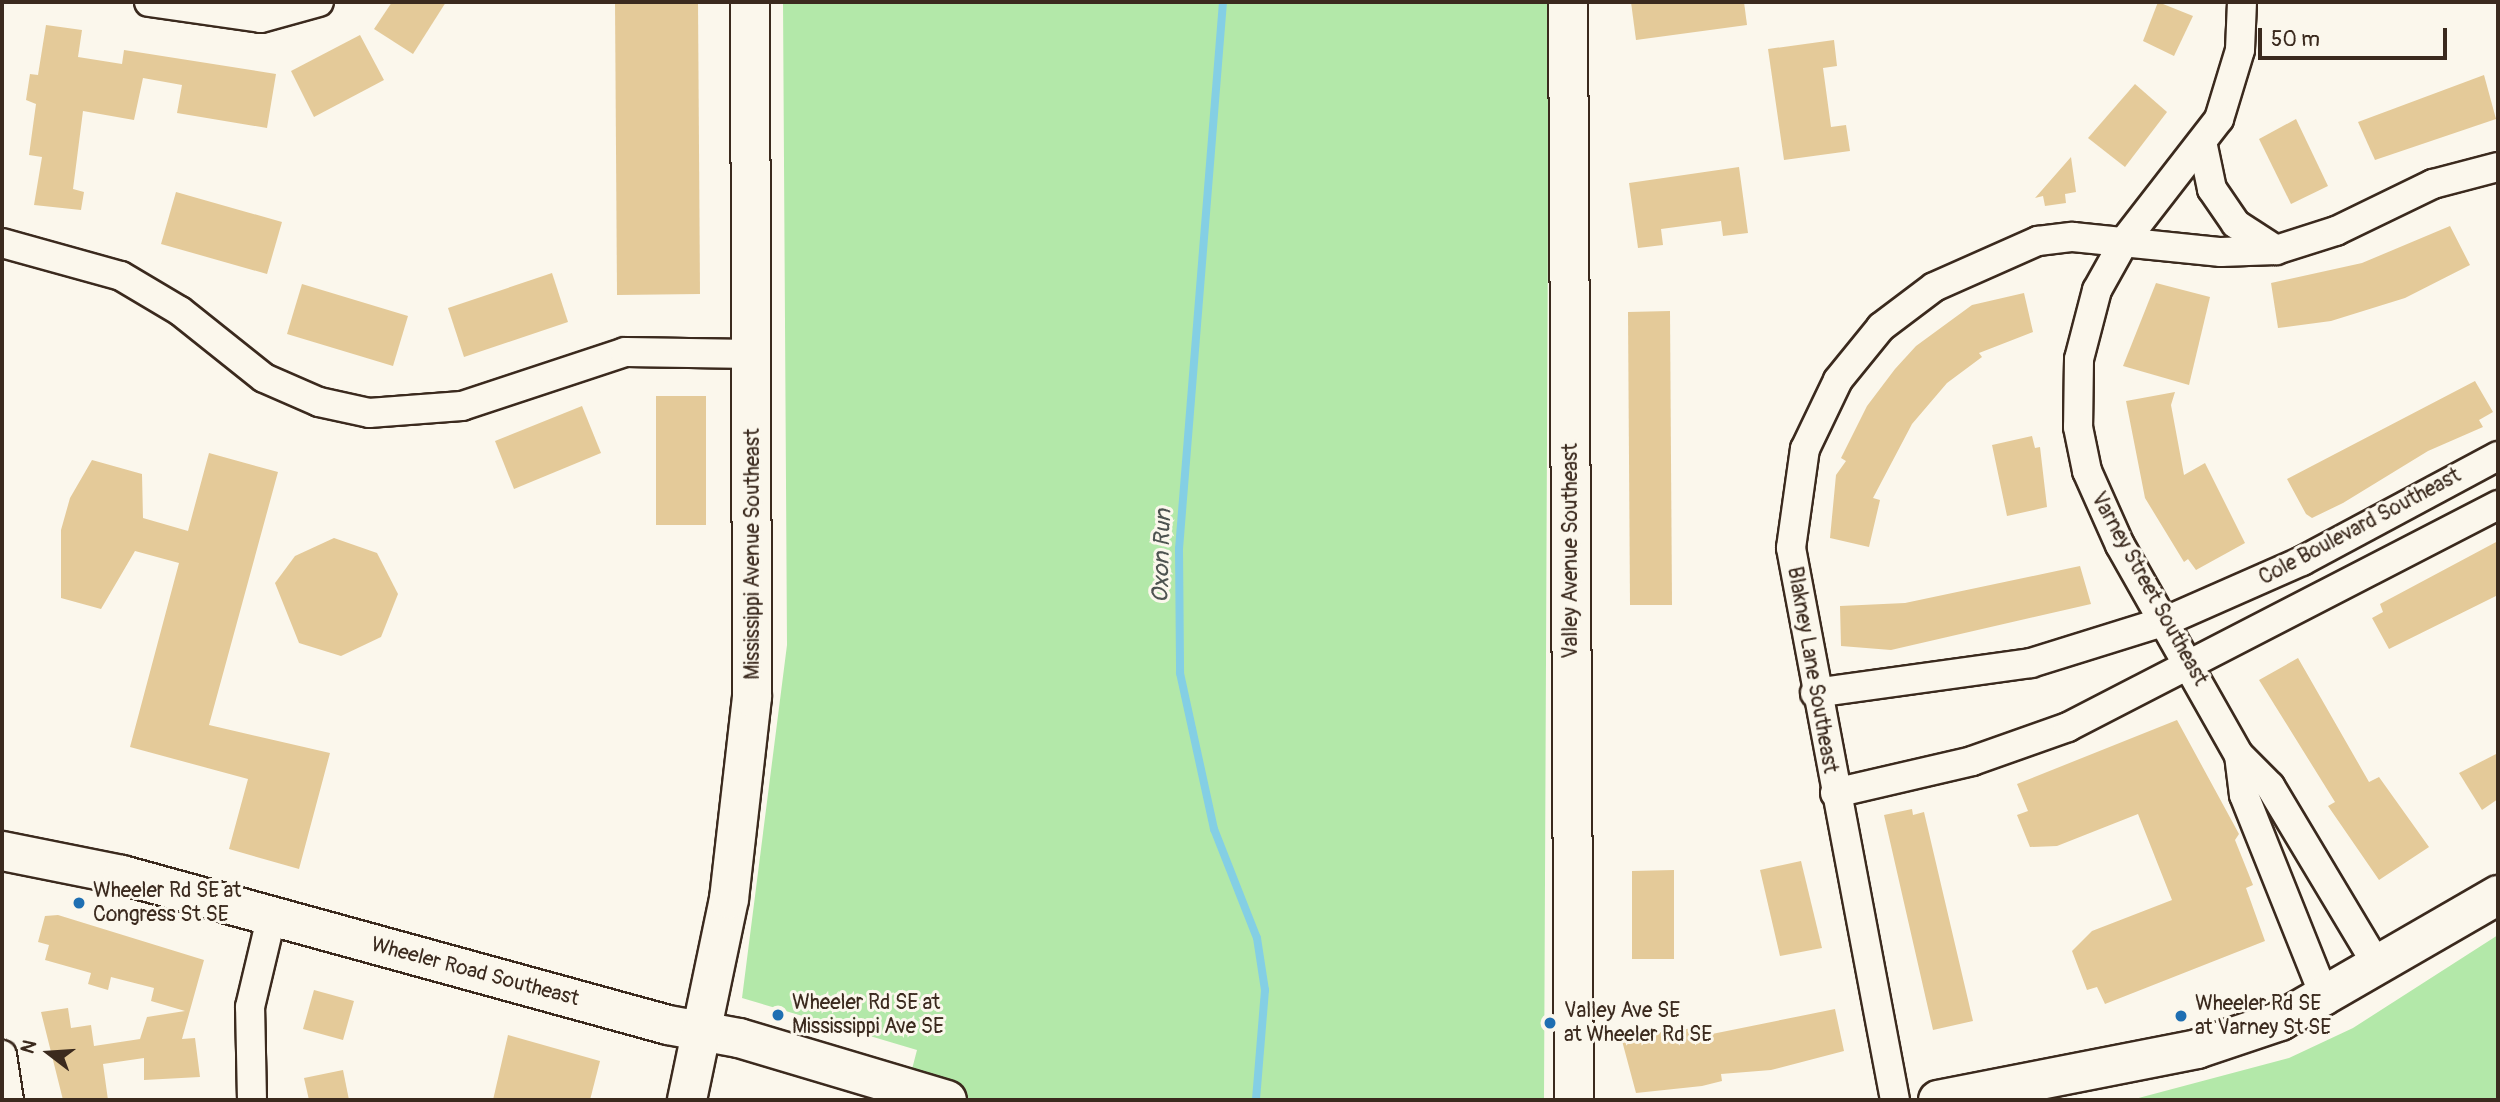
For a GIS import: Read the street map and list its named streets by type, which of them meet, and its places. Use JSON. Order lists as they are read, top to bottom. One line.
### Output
{"streets":{"main road":["Valley Avenue Southeast","Mississippi Avenue Southeast","Wheeler Road Southeast"],"street":["Cole Boulevard Southeast","Varney Street Southeast","Blakney Lane Southeast"]},"crossings":[["Cole Boulevard Southeast","Varney Street Southeast"],["Cole Boulevard Southeast","Blakney Lane Southeast"],["Mississippi Avenue Southeast","Wheeler Road Southeast"],["Varney Street Southeast","Blakney Lane Southeast"]],"water":["Oxon Run"],"places":["Wheeler Rd SE at Congress St SE","Wheeler Rd SE at Mississippi Ave SE","Wheeler Rd SE at Varney St SE","Valley Ave SE at Wheeler Rd SE"],"scale_bar":"50 m","north":"left"}
